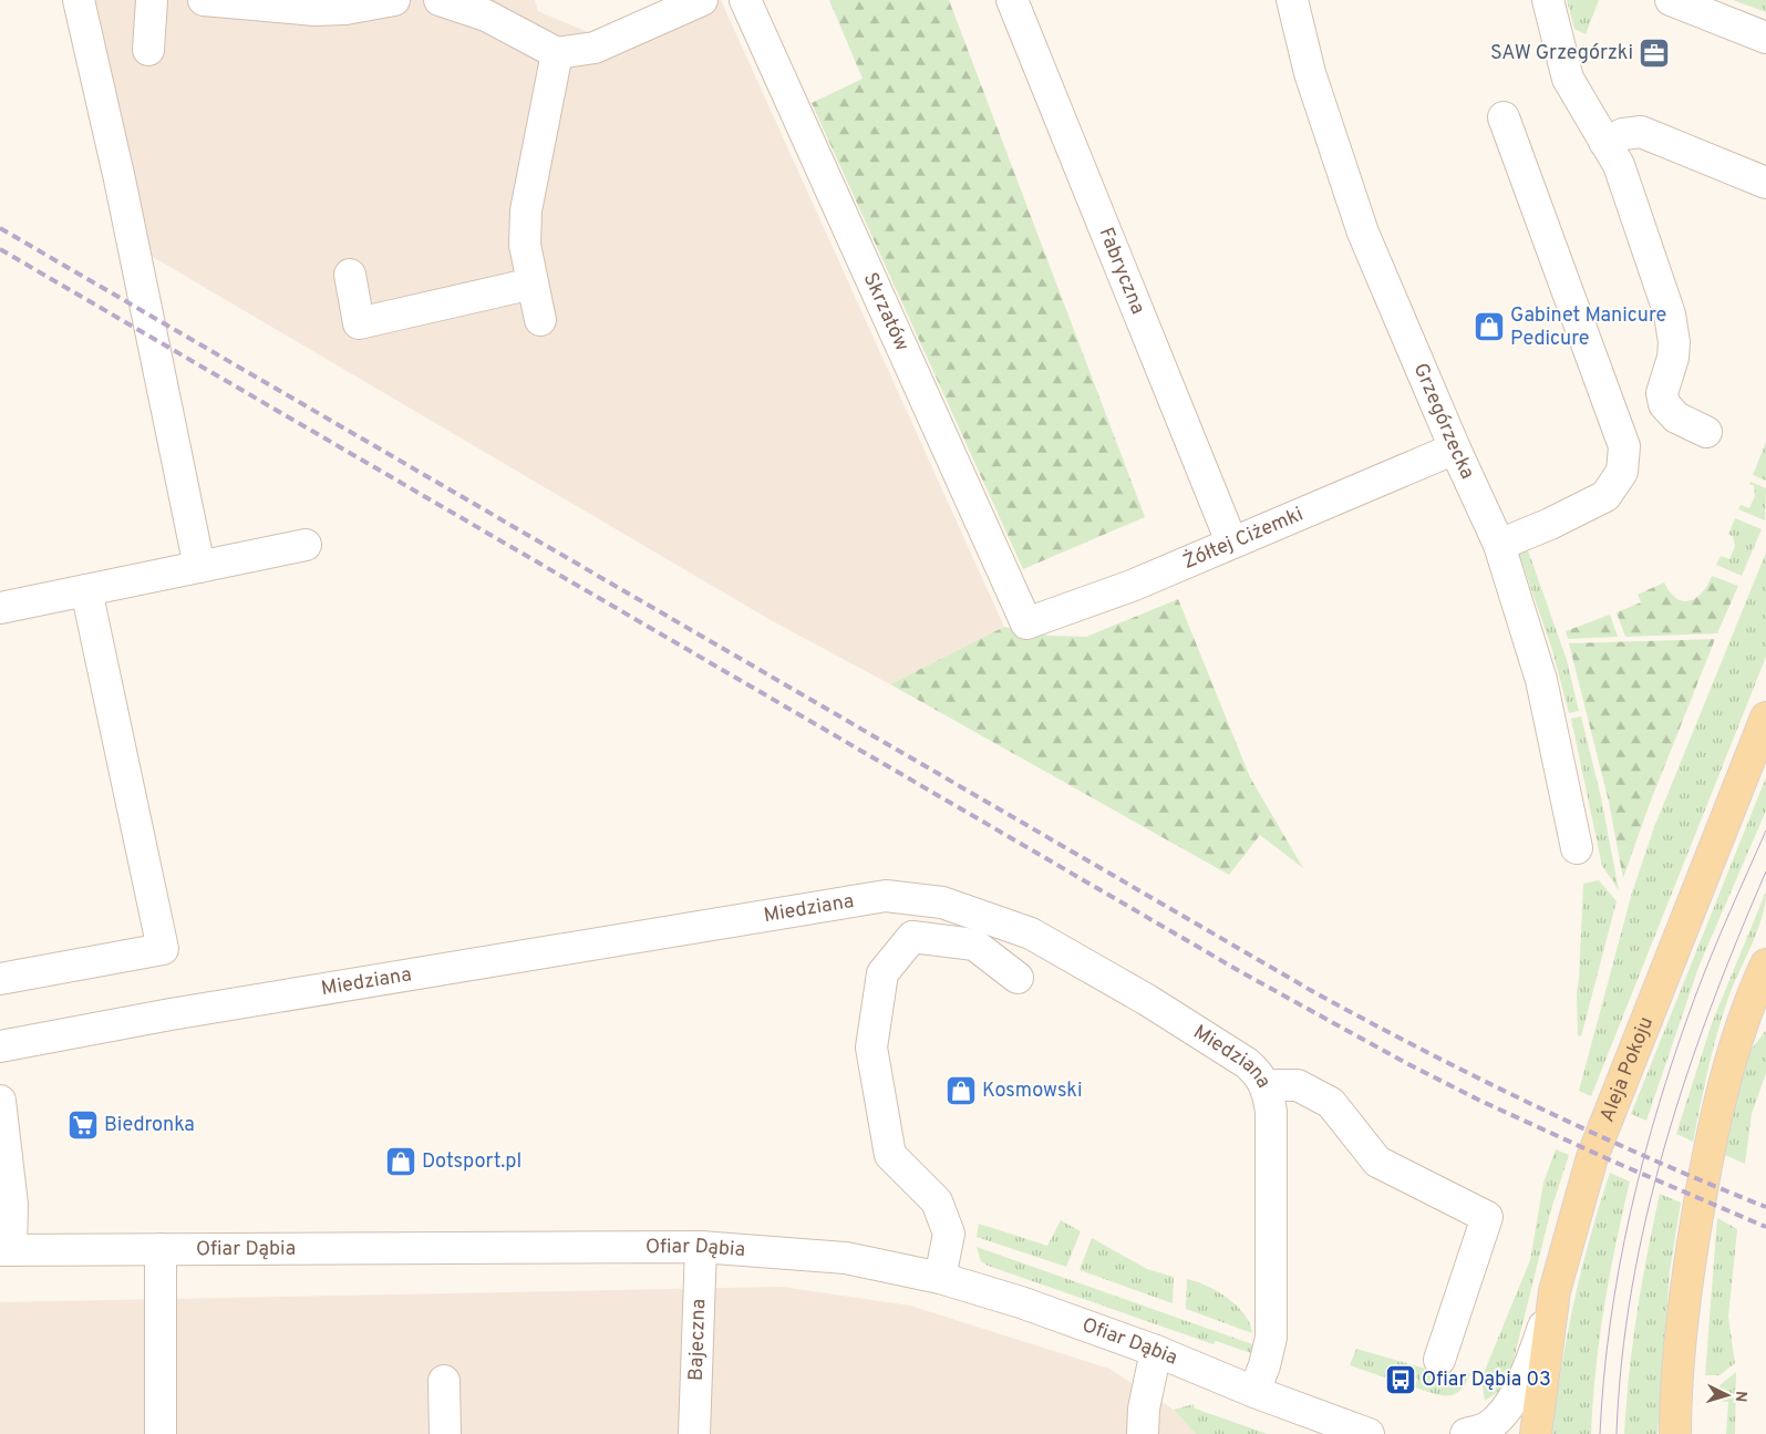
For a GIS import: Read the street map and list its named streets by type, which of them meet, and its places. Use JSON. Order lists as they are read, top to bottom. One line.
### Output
{"streets":{"main road":["Aleja Pokoju"],"street":["Fabryczna","Skrzatów","Grzegórzecka","Żółtej Ciżemki","Miedziana","Ofiar Dąbia","Bajeczna"]},"crossings":[["Fabryczna","Żółtej Ciżemki"],["Skrzatów","Żółtej Ciżemki"],["Grzegórzecka","Żółtej Ciżemki"],["Miedziana","Ofiar Dąbia"],["Ofiar Dąbia","Bajeczna"]],"places":{"office":["SAW Grzegórzki"],"shop":["Gabinet Manicure Pedicure","Kosmowski","Dotsport.pl"],"supermarket":["Biedronka"],"bus stop":["Ofiar Dąbia 03"]},"north":"right"}
